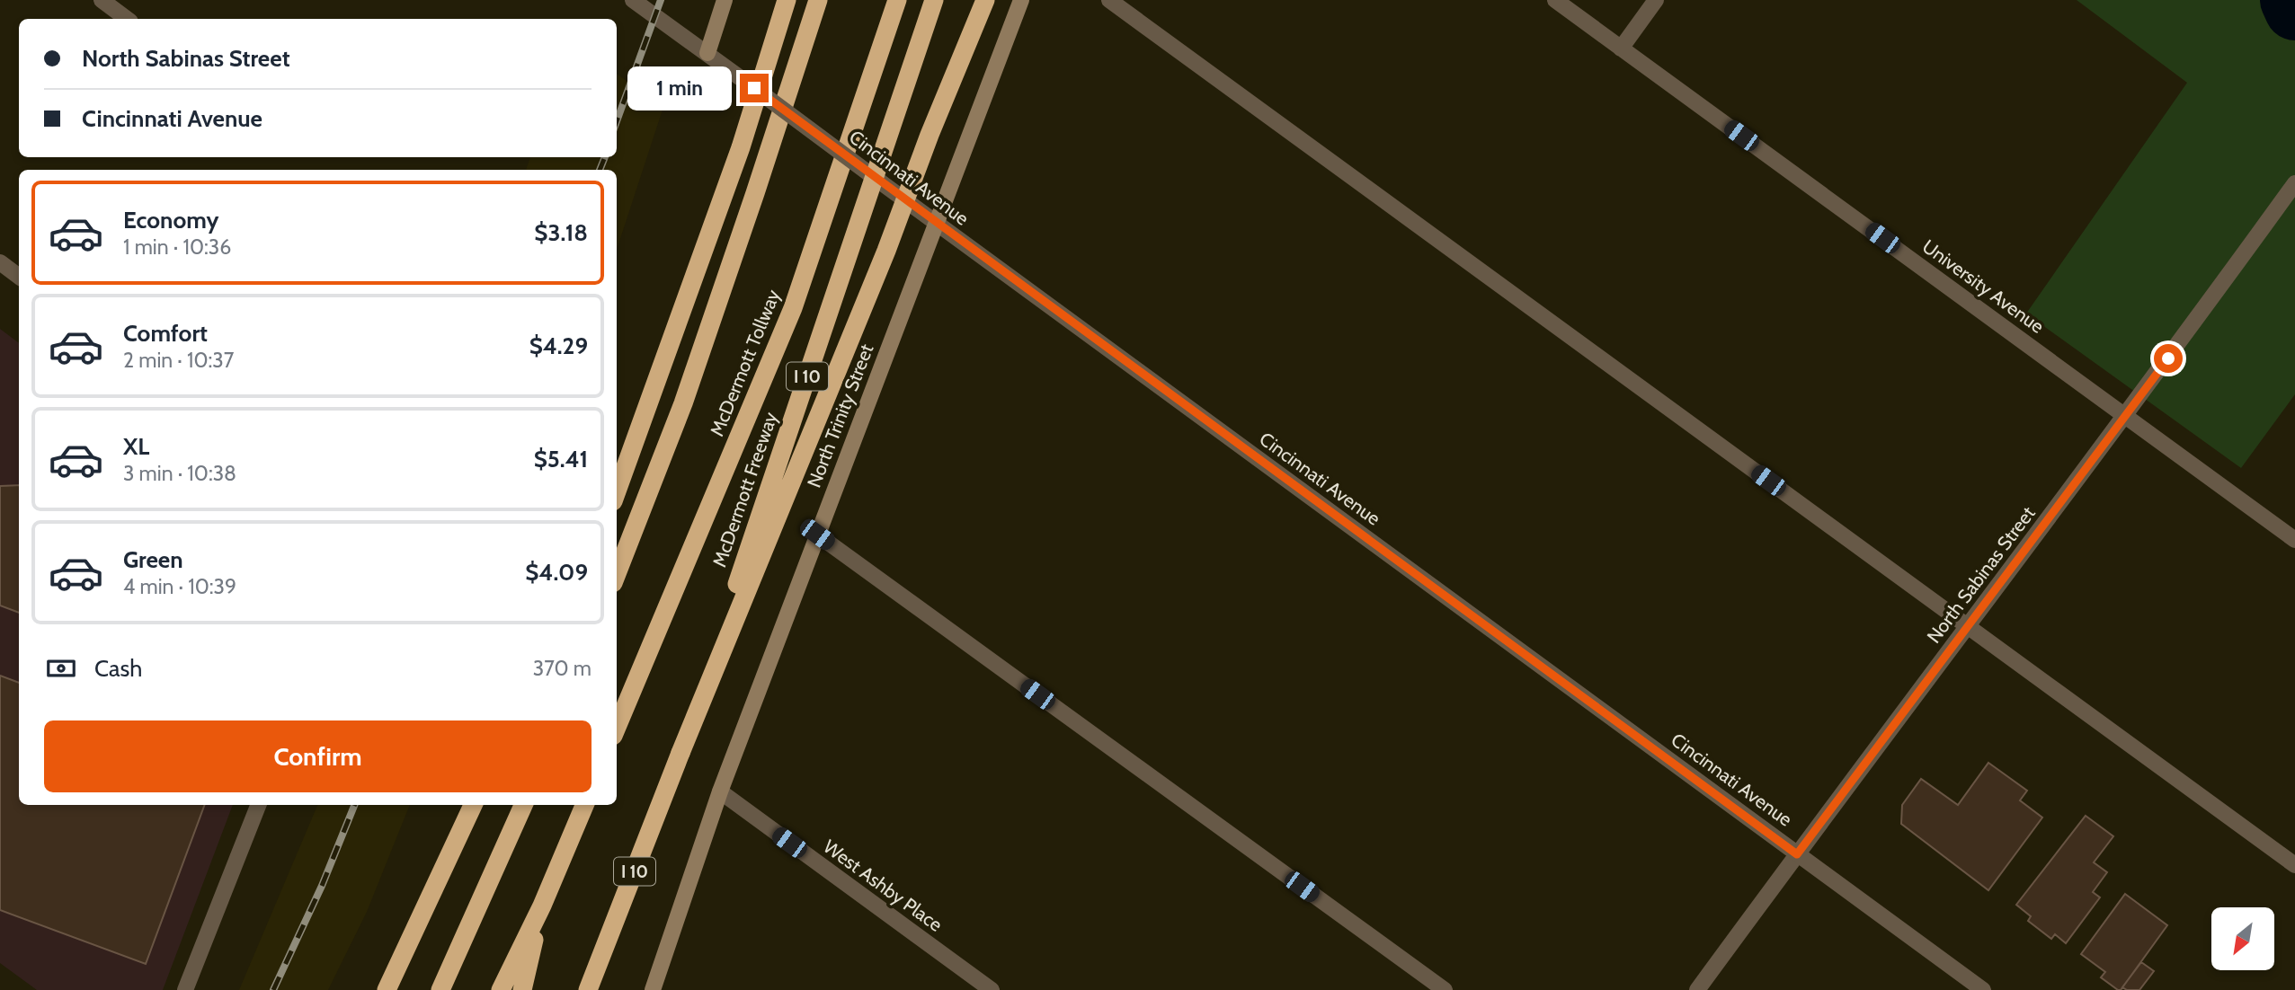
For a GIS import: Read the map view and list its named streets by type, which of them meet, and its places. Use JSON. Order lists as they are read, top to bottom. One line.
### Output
{"streets":{"highway":["McDermott Tollway","I 10","McDermott Freeway"],"main road":["North Trinity Street"],"street":["Cincinnati Avenue","University Avenue","North Sabinas Street","West Ashby Place"]},"crossings":[["Cincinnati Avenue","North Trinity Street"],["Cincinnati Avenue","North Sabinas Street"],["University Avenue","North Sabinas Street"],["North Trinity Street","West Ashby Place"]],"north":"bottom left","page":{"banner":["North Sabinas Street","Cincinnati Avenue"],"bubble":"1 min","list":[{"name":"Economy","note":"1 min · 10:36","value":"$3.18"},{"name":"Comfort","note":"2 min · 10:37","value":"$4.29"},{"name":"XL","note":"3 min · 10:38","value":"$5.41"},{"name":"Green","note":"4 min · 10:39","value":"$4.09"}],"pay":["Cash","370 m"],"buttons":"Confirm"}}
